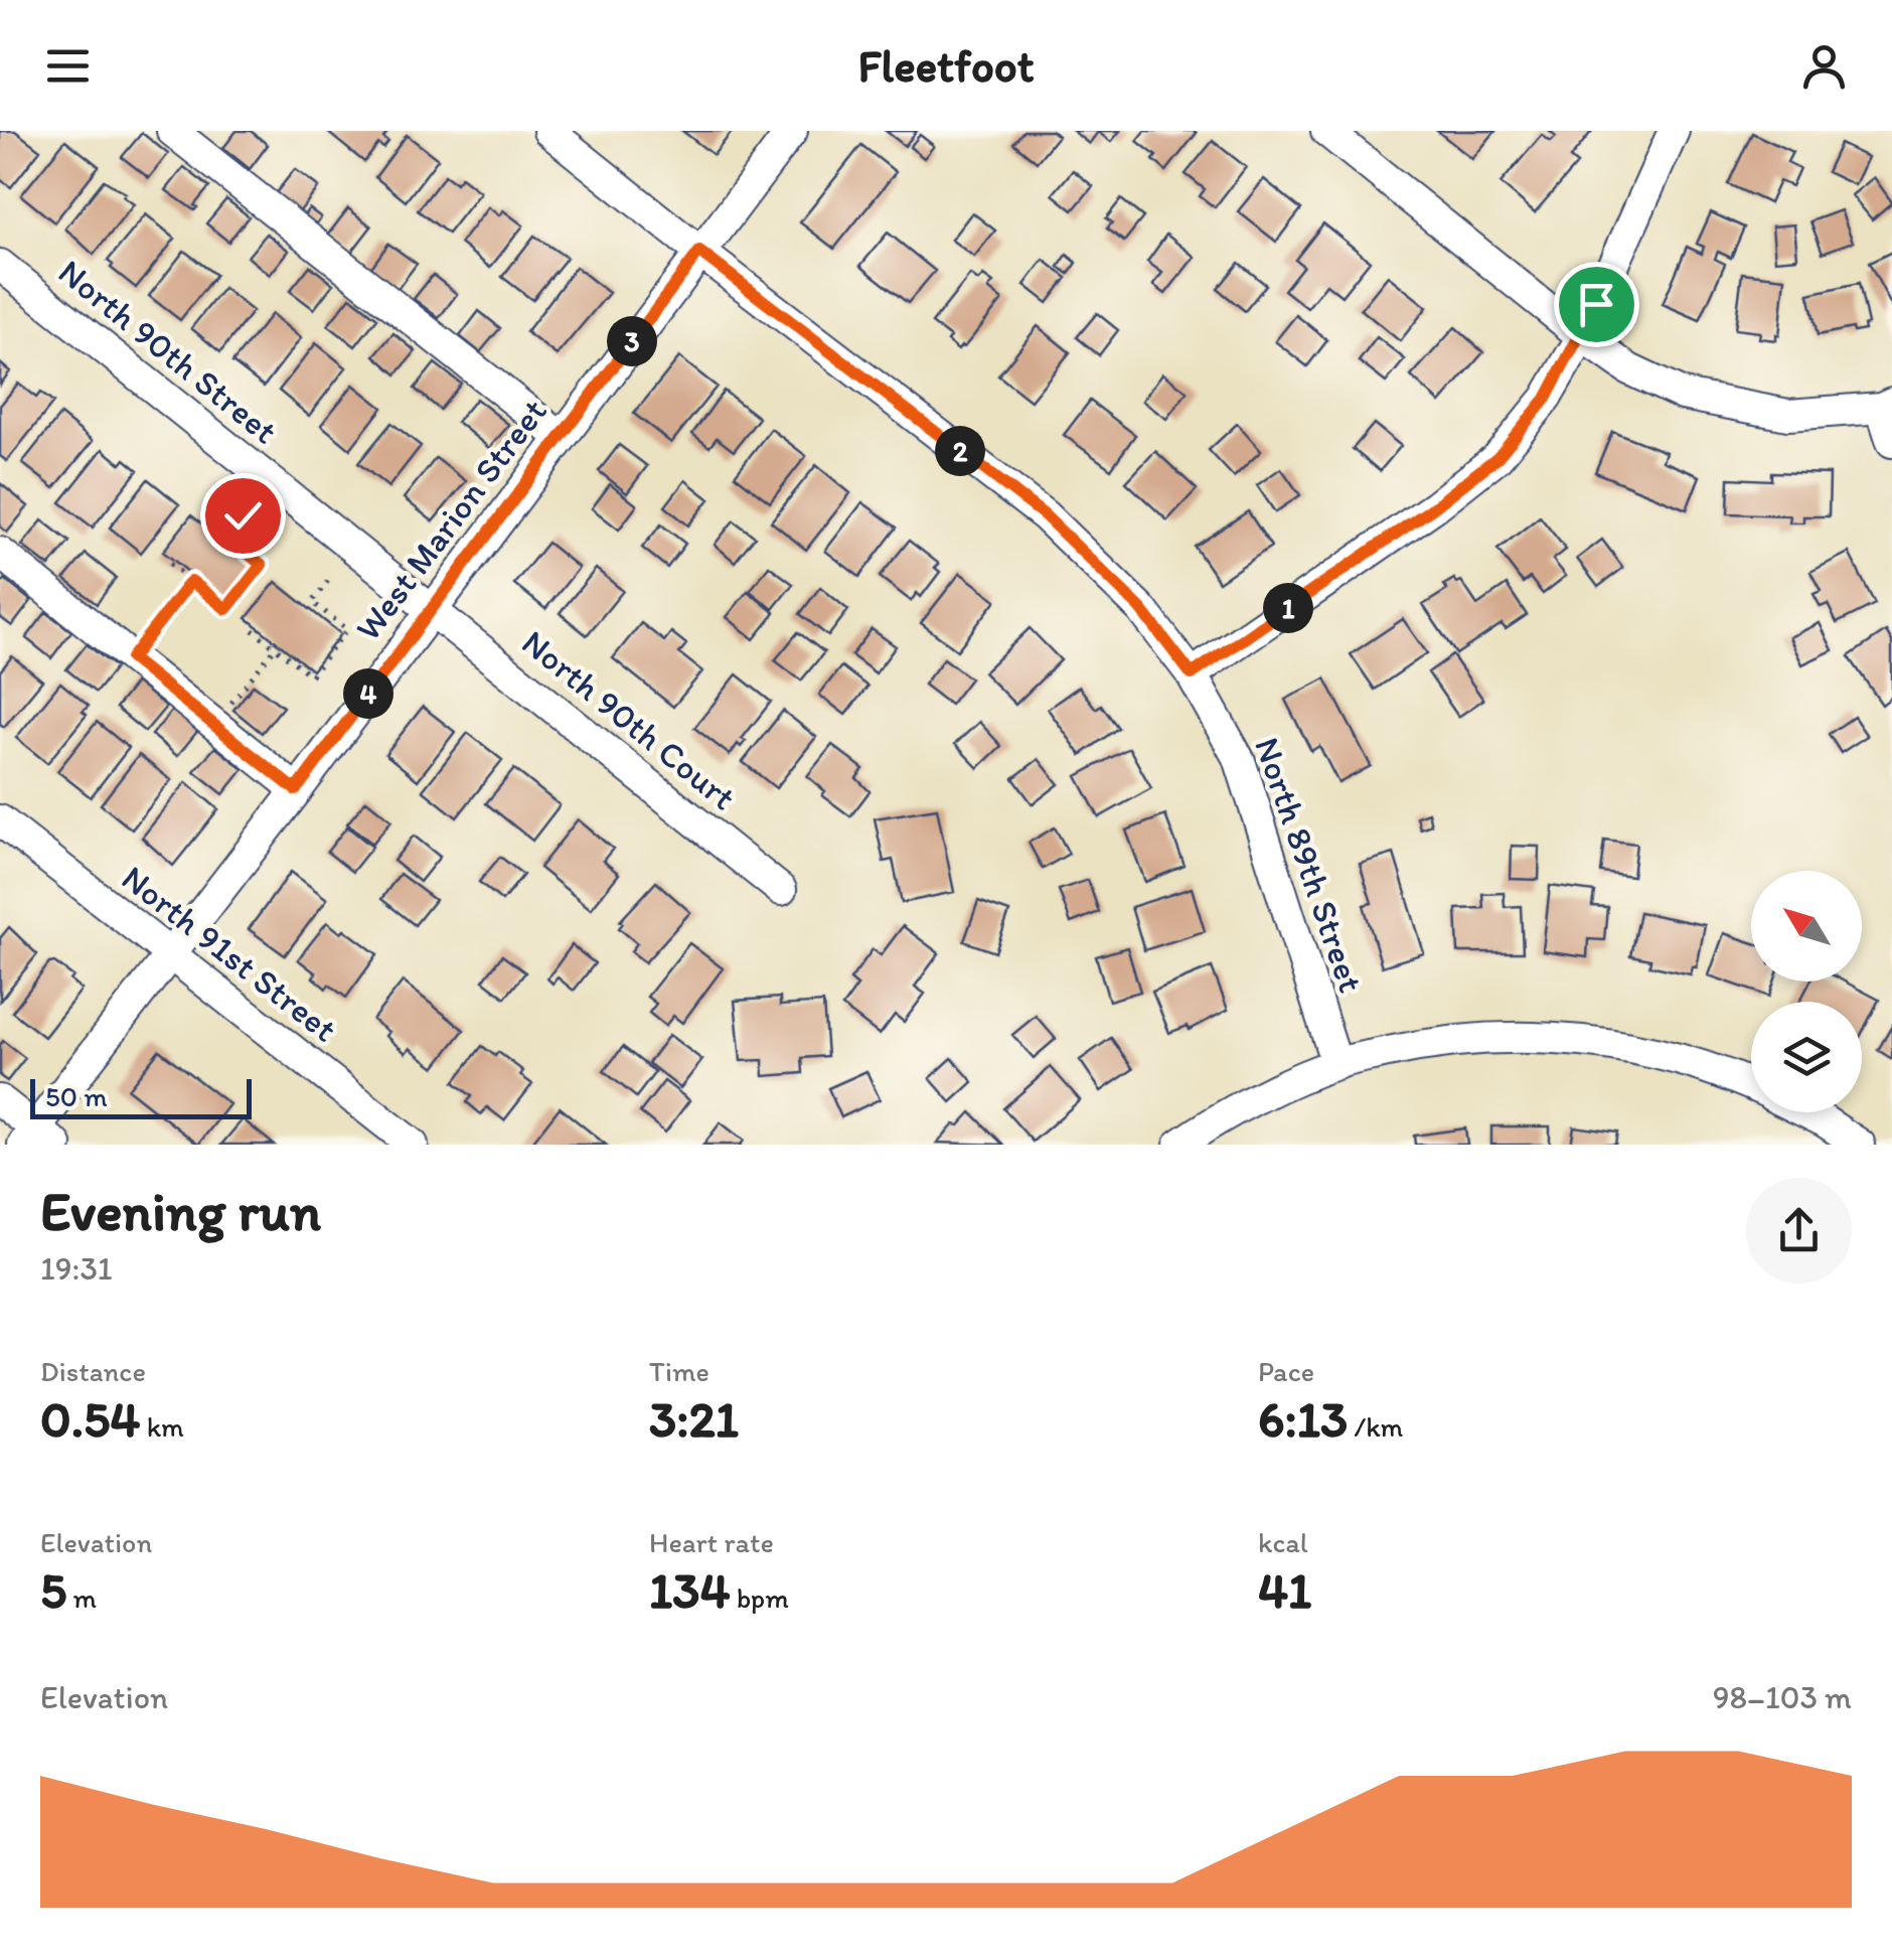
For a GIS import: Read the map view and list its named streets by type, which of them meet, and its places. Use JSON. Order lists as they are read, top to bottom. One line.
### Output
{"streets":{"street":["North 90th Street","West Marion Street","North 90th Court","North 89th Street","North 91st Street"]},"crossings":[["North 90th Street","West Marion Street"],["North 90th Street","North 90th Court"],["West Marion Street","North 90th Court"],["West Marion Street","North 89th Street"],["West Marion Street","North 91st Street"]],"scale_bar":"50 m","north":"top left","page":{"header":"Fleetfoot","pins":["3","2","1","4"],"scale":"50 m","heading":["Evening run","19:31"],"stats":[["Distance","0.54 km"],["Time","3:21"],["Pace","6:13 /km"],["Elevation","5 m"],["Heart rate","134 bpm"],["kcal","41"]],"chart":["Elevation","98–103 m"]}}
